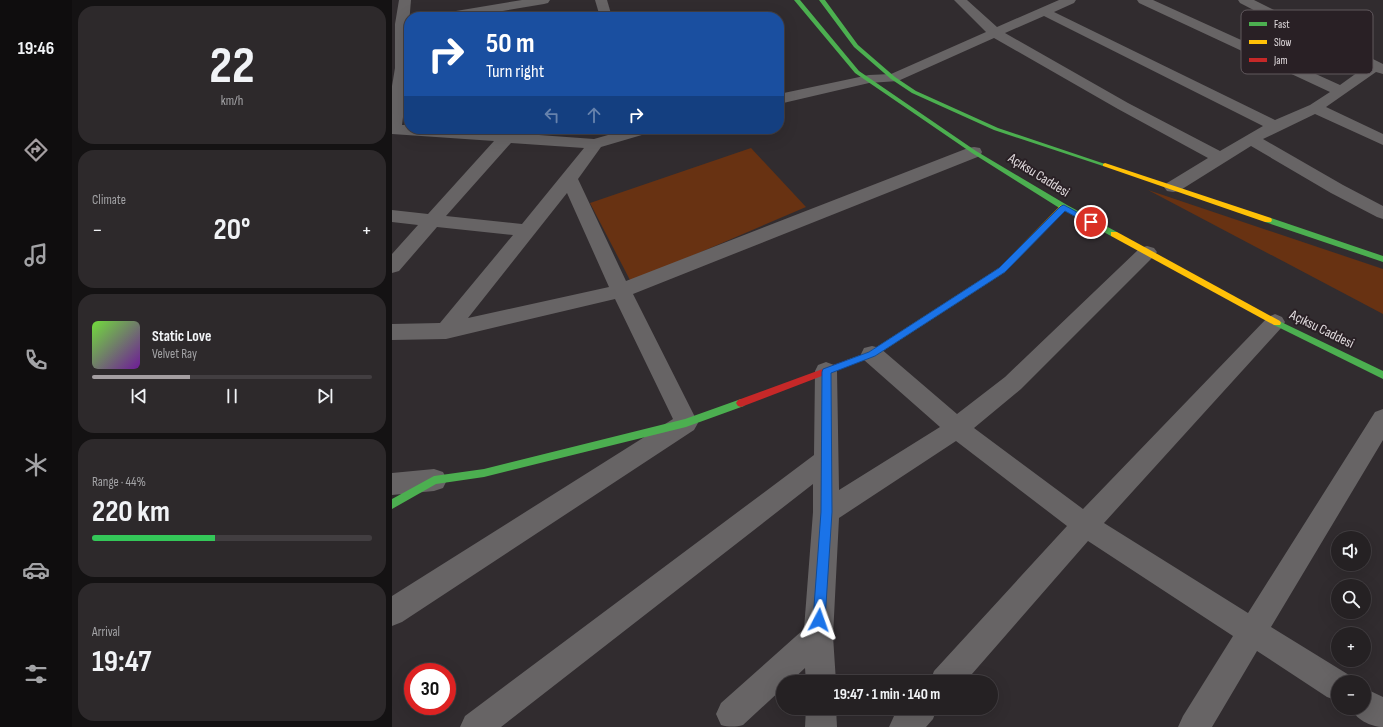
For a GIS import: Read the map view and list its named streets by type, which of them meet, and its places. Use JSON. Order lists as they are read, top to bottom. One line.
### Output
{"streets":{"main road":["Açıksu Caddesi"]},"legend":["Fast","Slow","Jam"],"page":{"tabs":"19:46","tile":[["22","km/h"],"Climate",["Range · 44%","220 km"],["Arrival","19:47"]],"turn":["50 m","Turn right"],"heat":["−","20°","+"],"song":["Static Love","Velvet Ray"],"map_buttons":["+","−"],"limit":"30","trip":"19:47 · 1 min · 140 m"}}
